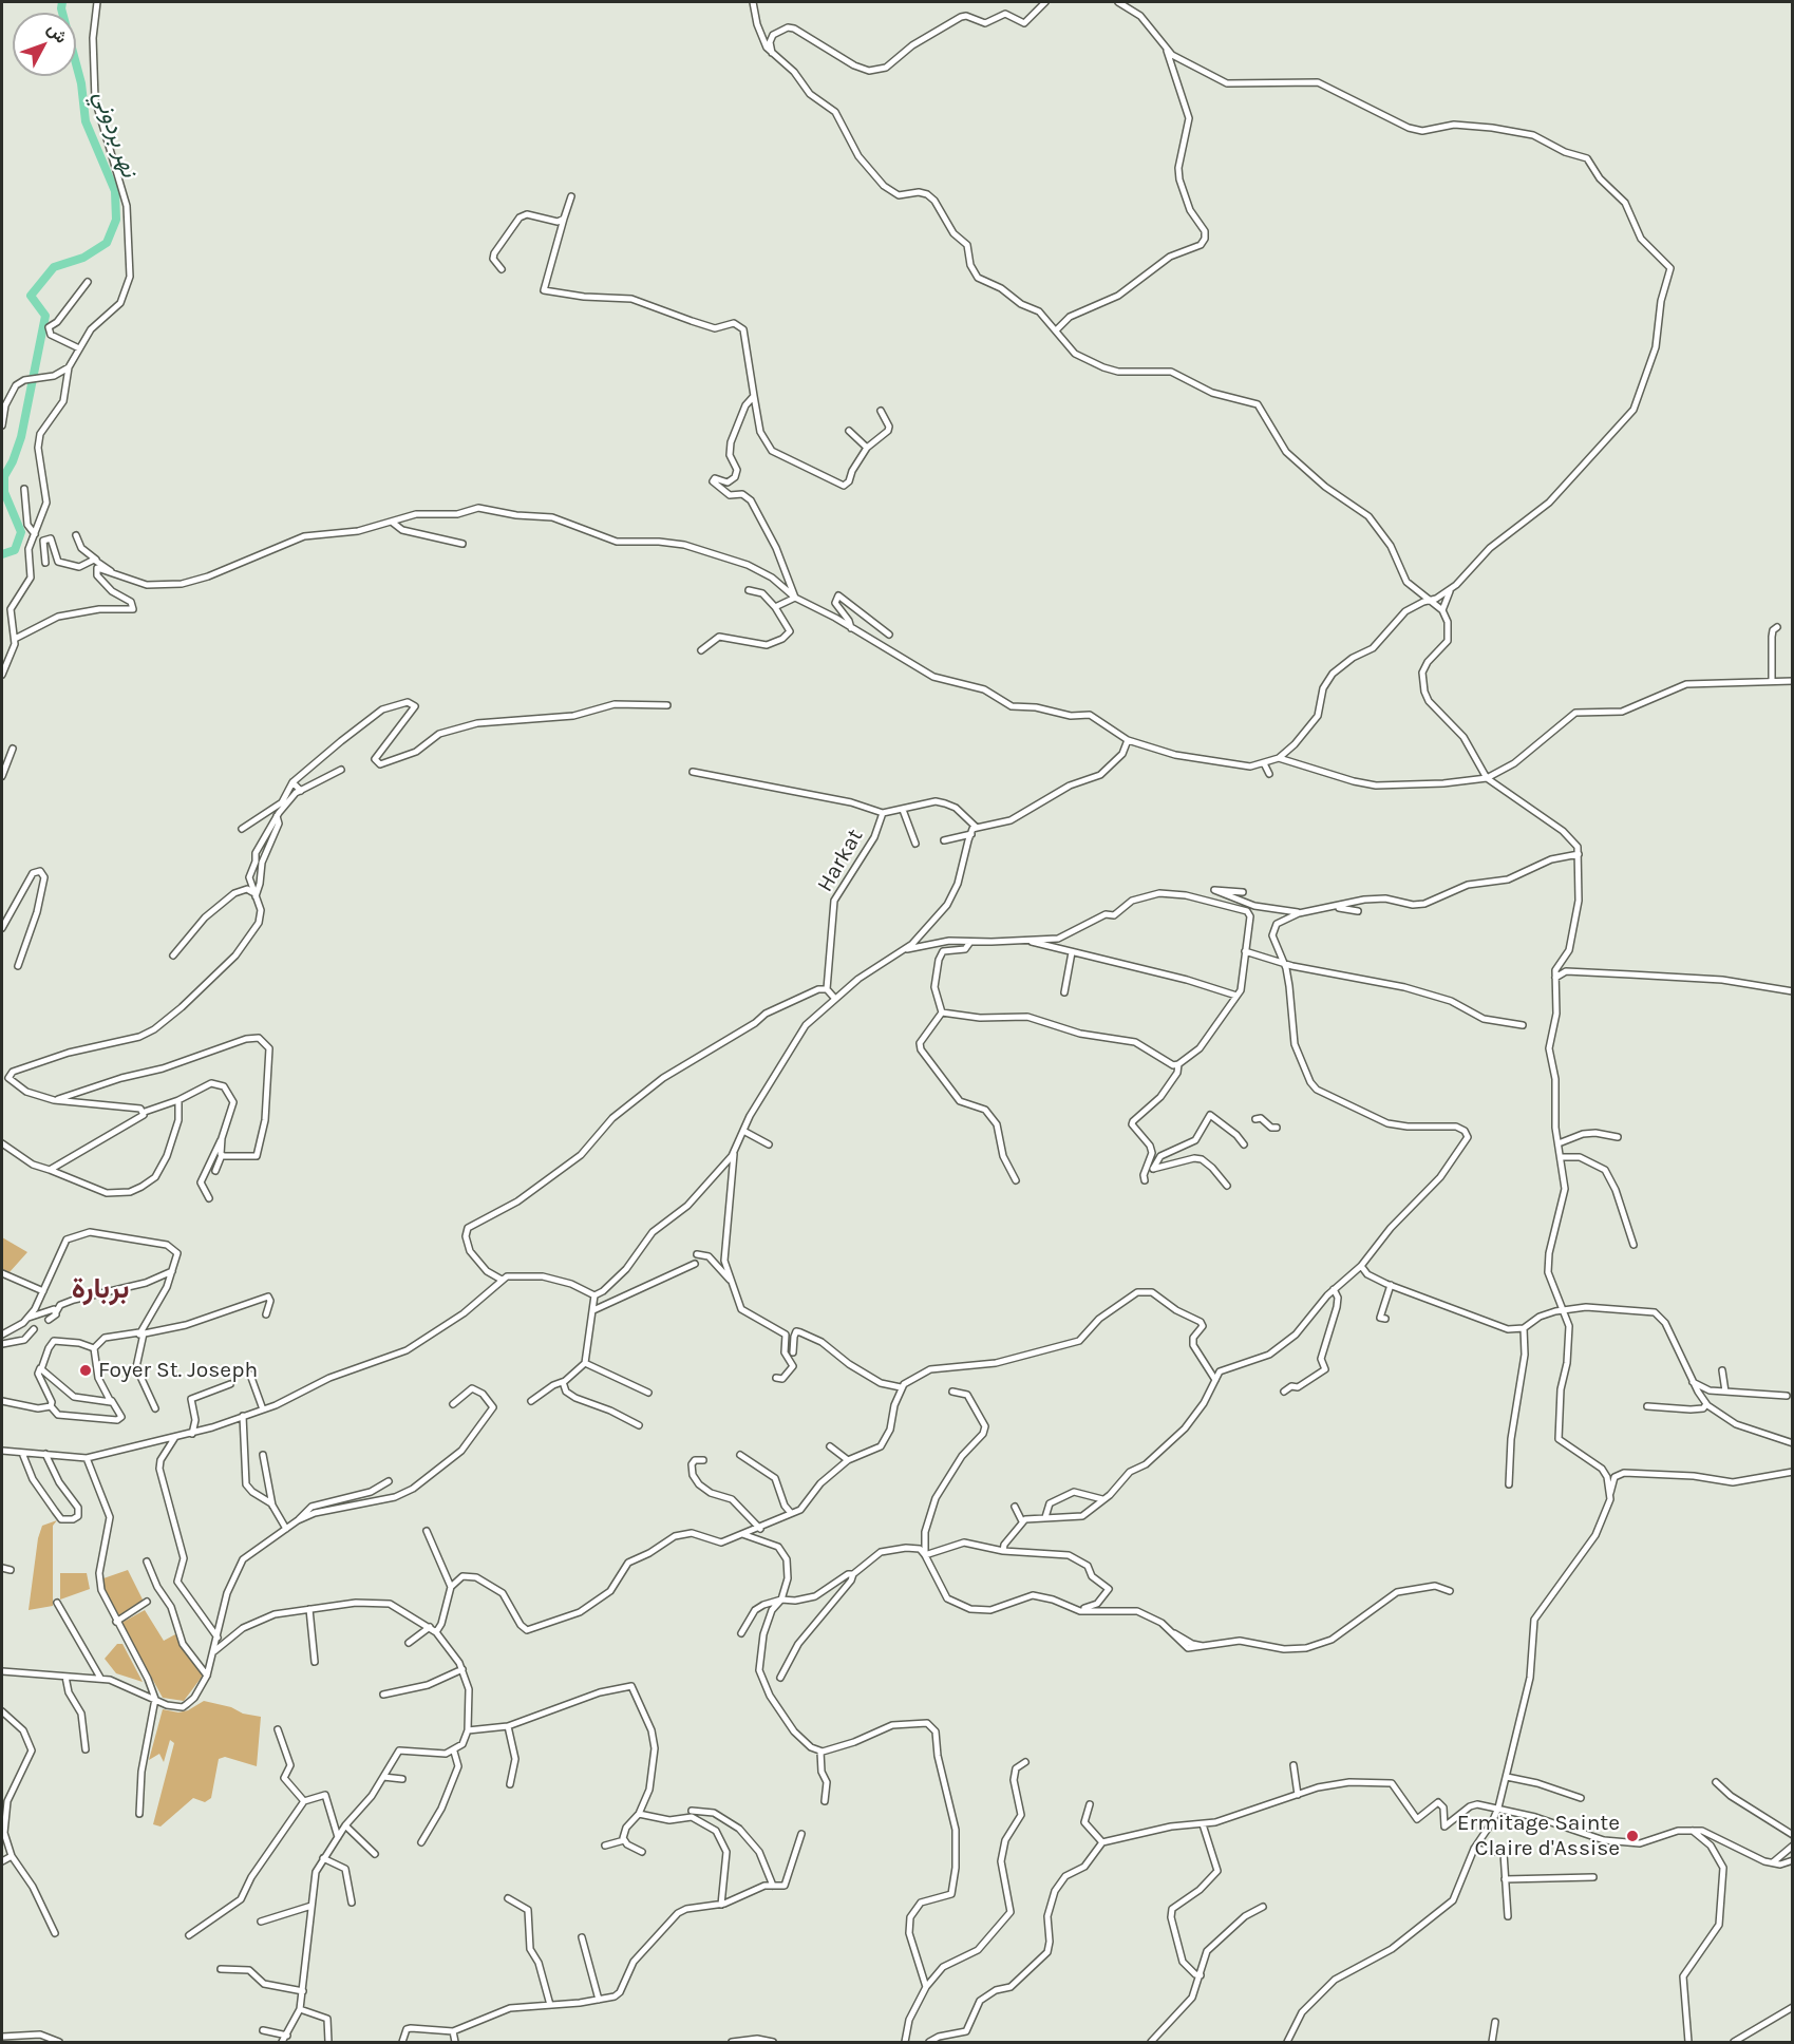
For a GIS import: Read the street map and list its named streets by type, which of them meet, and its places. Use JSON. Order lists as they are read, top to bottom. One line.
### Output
{"streets":{"street":["Harkat"]},"districts":["بربارة"],"water":["نهر بردوني"],"places":["Foyer St. Joseph","Ermitage Sainte Claire d'Assise"],"north":"top right"}
